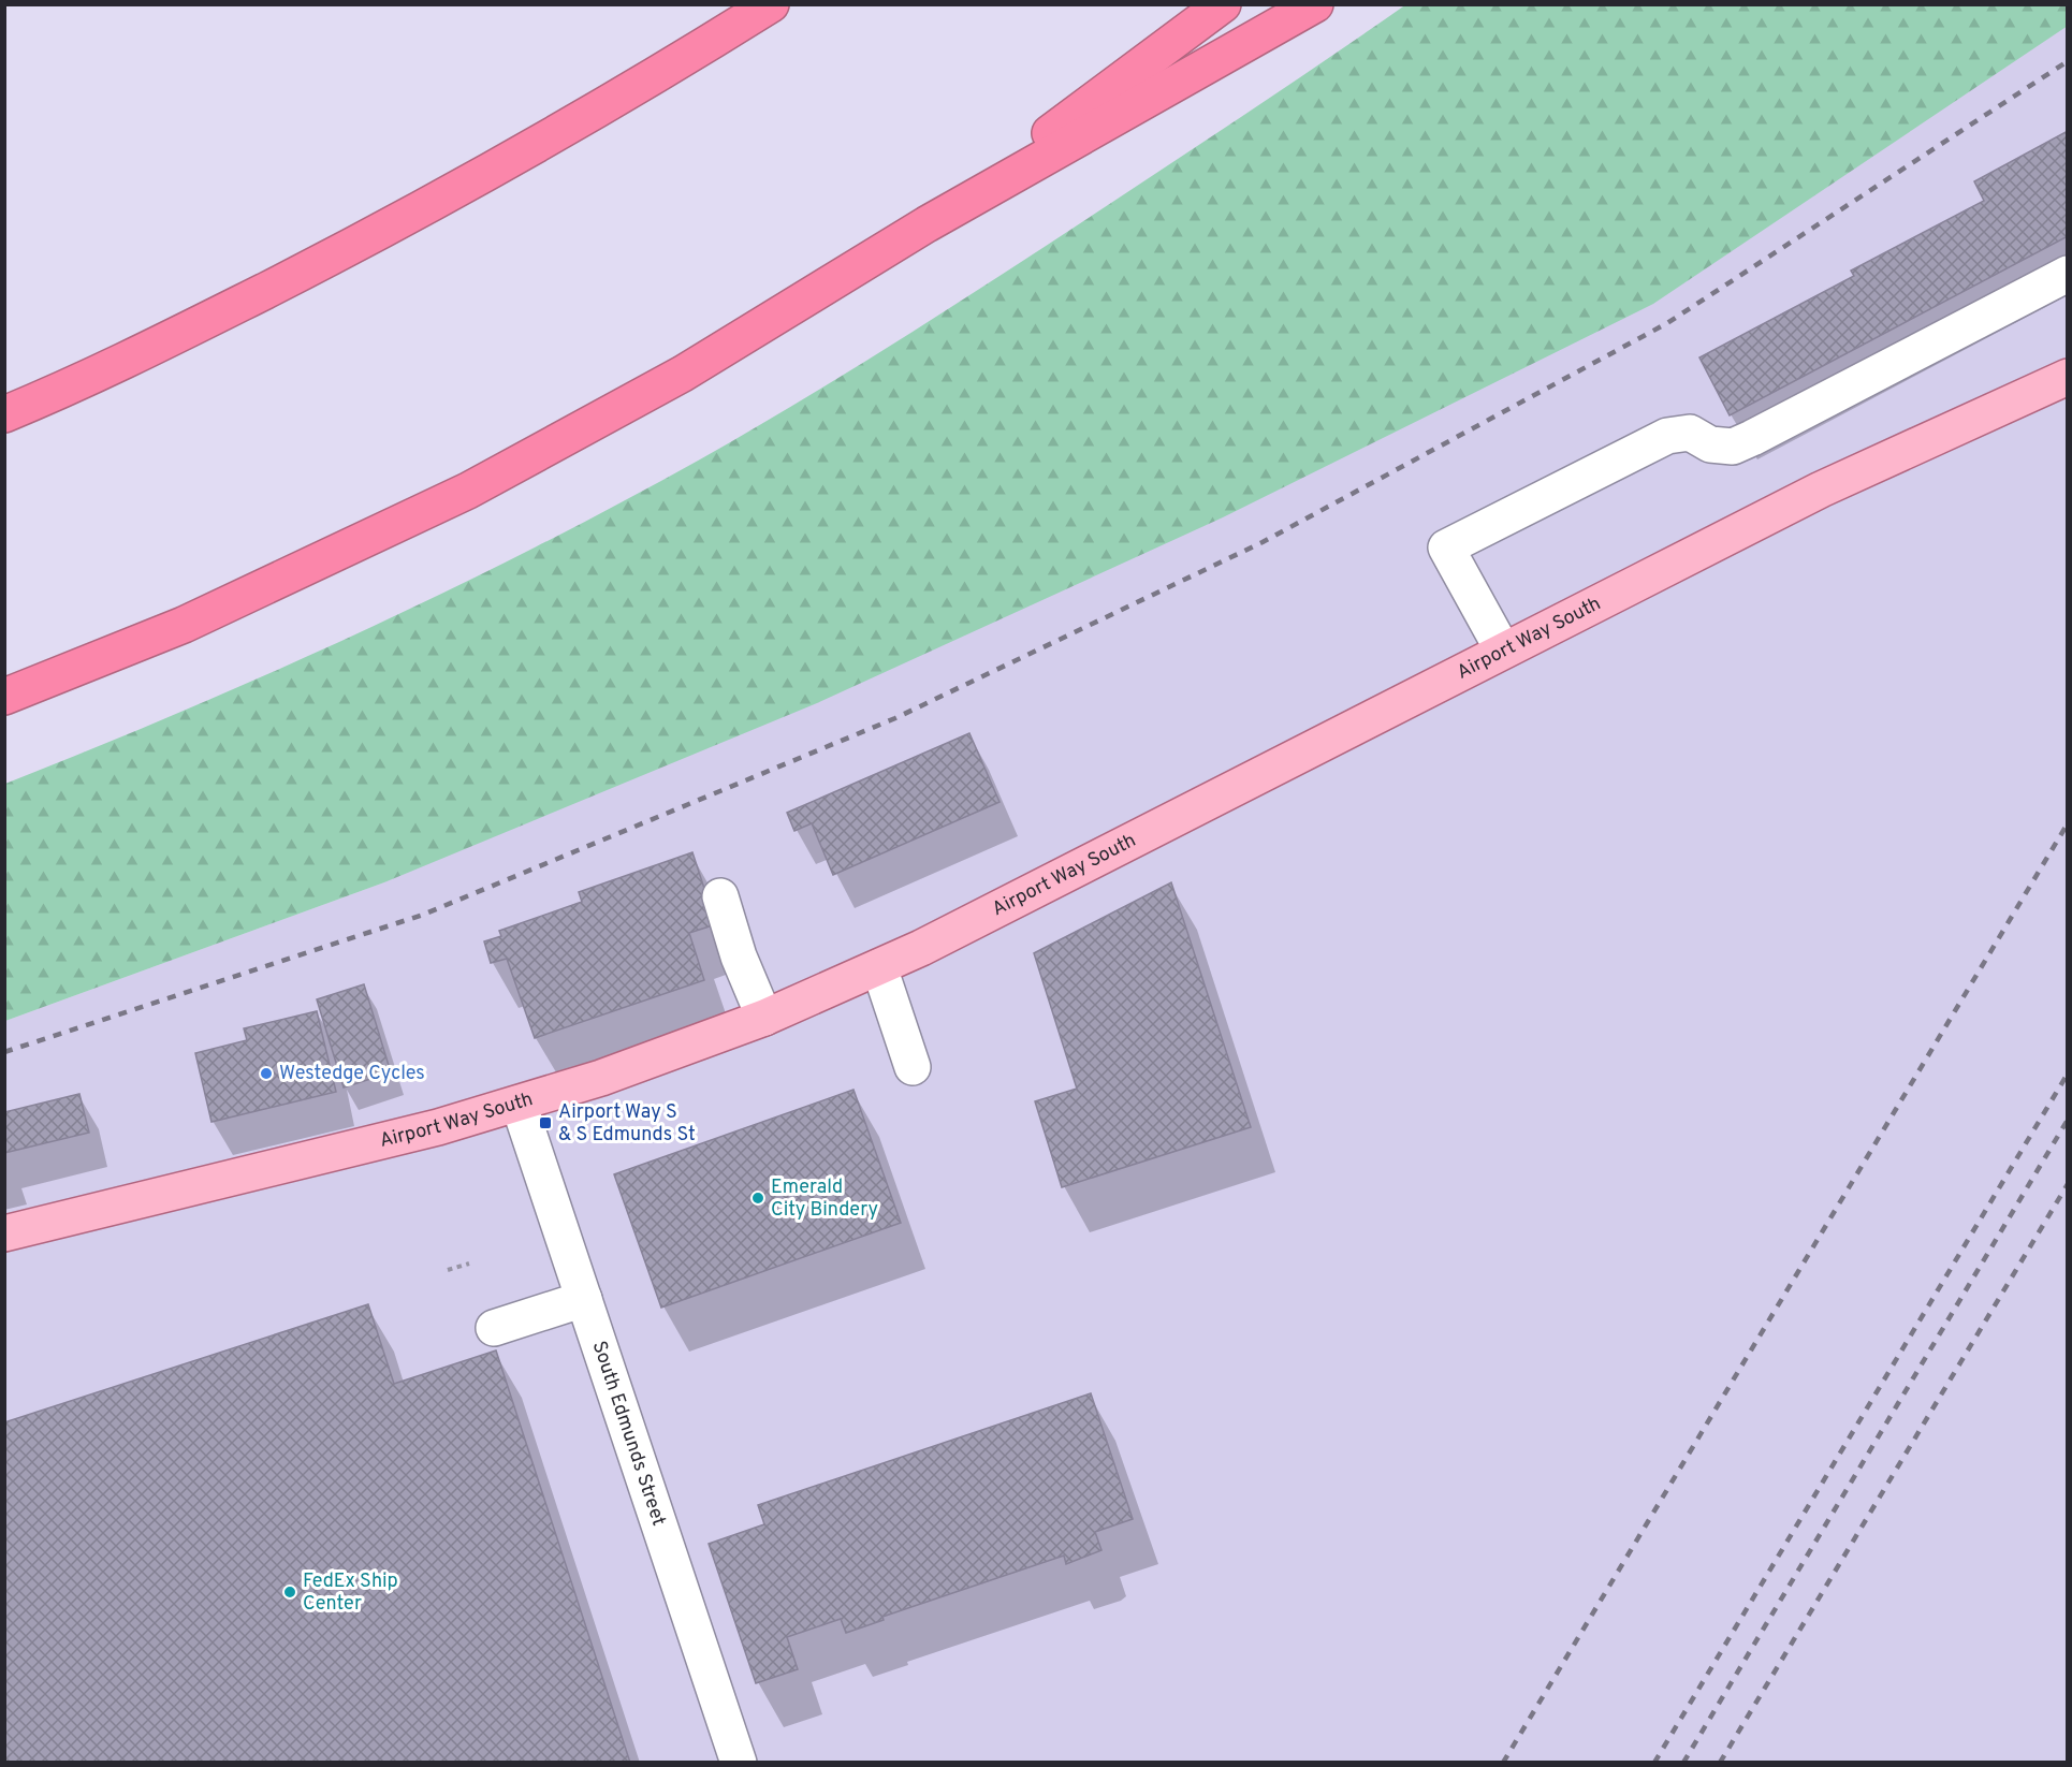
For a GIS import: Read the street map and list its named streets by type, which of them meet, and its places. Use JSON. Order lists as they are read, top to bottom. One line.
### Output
{"streets":{"main road":["Airport Way South"],"street":["South Edmunds Street"]},"crossings":[["Airport Way South","South Edmunds Street"]],"places":{"other":["Westedge Cycles","Emerald City Bindery","FedEx Ship Center"],"transit":["Airport Way S & S Edmunds St"]}}
